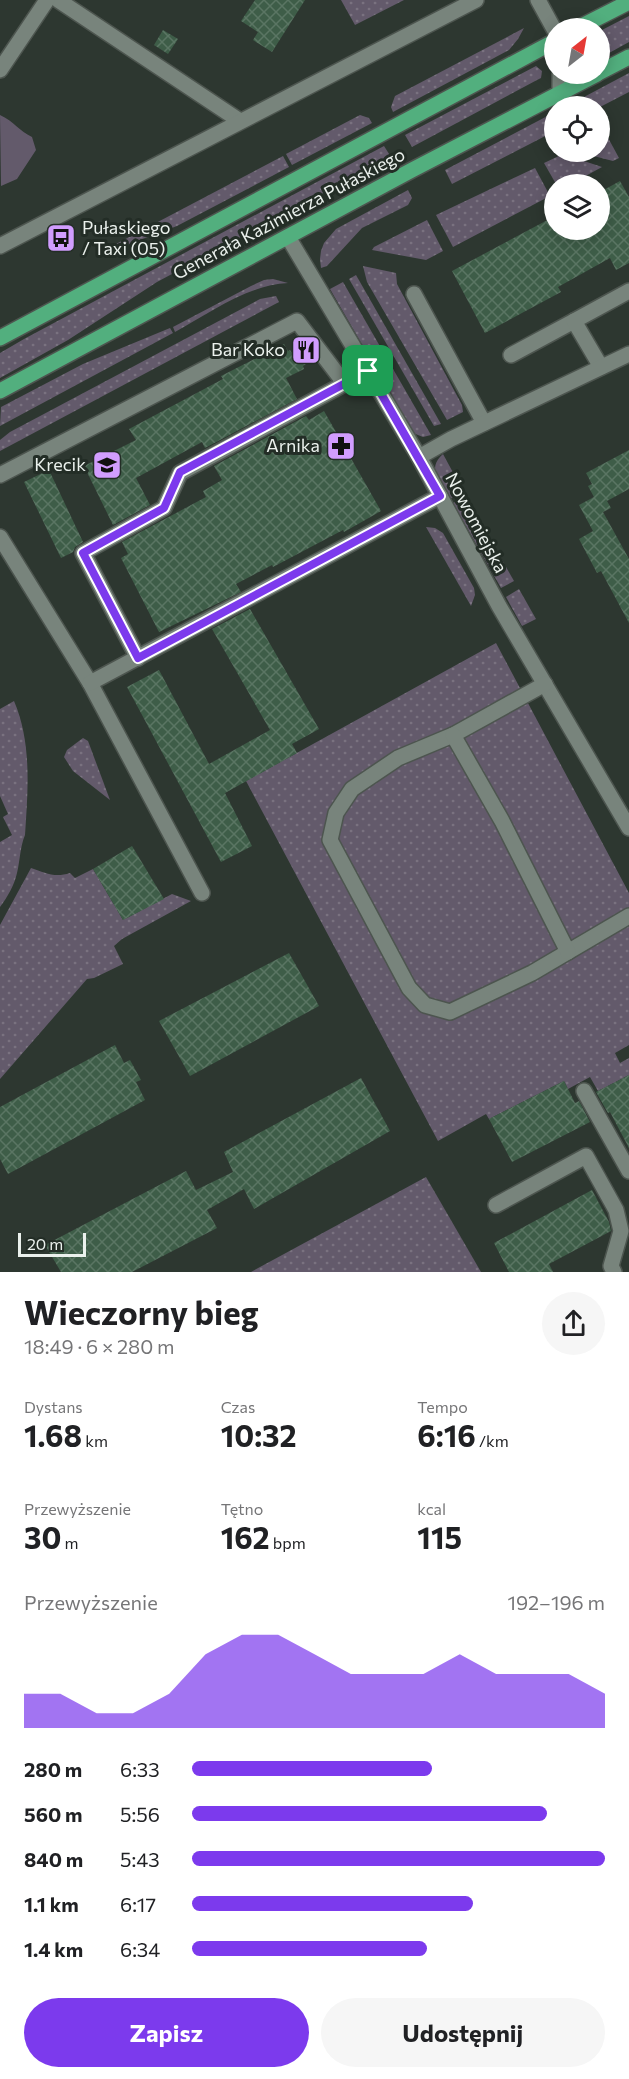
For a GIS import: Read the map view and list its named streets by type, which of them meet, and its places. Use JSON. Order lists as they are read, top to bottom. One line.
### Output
{"streets":{"main road":["Generała Kazimierza Pułaskiego"],"street":["Nowomiejska"]},"crossings":[["Generała Kazimierza Pułaskiego","Nowomiejska"]],"places":{"bus stop":["Pułaskiego / Taxi (05)"],"restaurant":["Bar Koko"],"pharmacy":["Arnika"],"school or university":["Krecik"]},"scale_bar":"20 m","north":"top right","page":{"scale":"20 m","heading":["Wieczorny bieg","18:49 · 6 × 280 m"],"stats":[["Dystans","1.68 km"],["Czas","10:32"],["Tempo","6:16 /km"],["Przewyższenie","30 m"],["Tętno","162 bpm"],["kcal","115"]],"chart":["Przewyższenie","192–196 m"],"list":[{"name":"280 m","note":"6:33"},{"name":"560 m","note":"5:56"},{"name":"840 m","note":"5:43"},{"name":"1.1 km","note":"6:17"},{"name":"1.4 km","note":"6:34"}],"buttons":["Zapisz","Udostępnij"]}}
